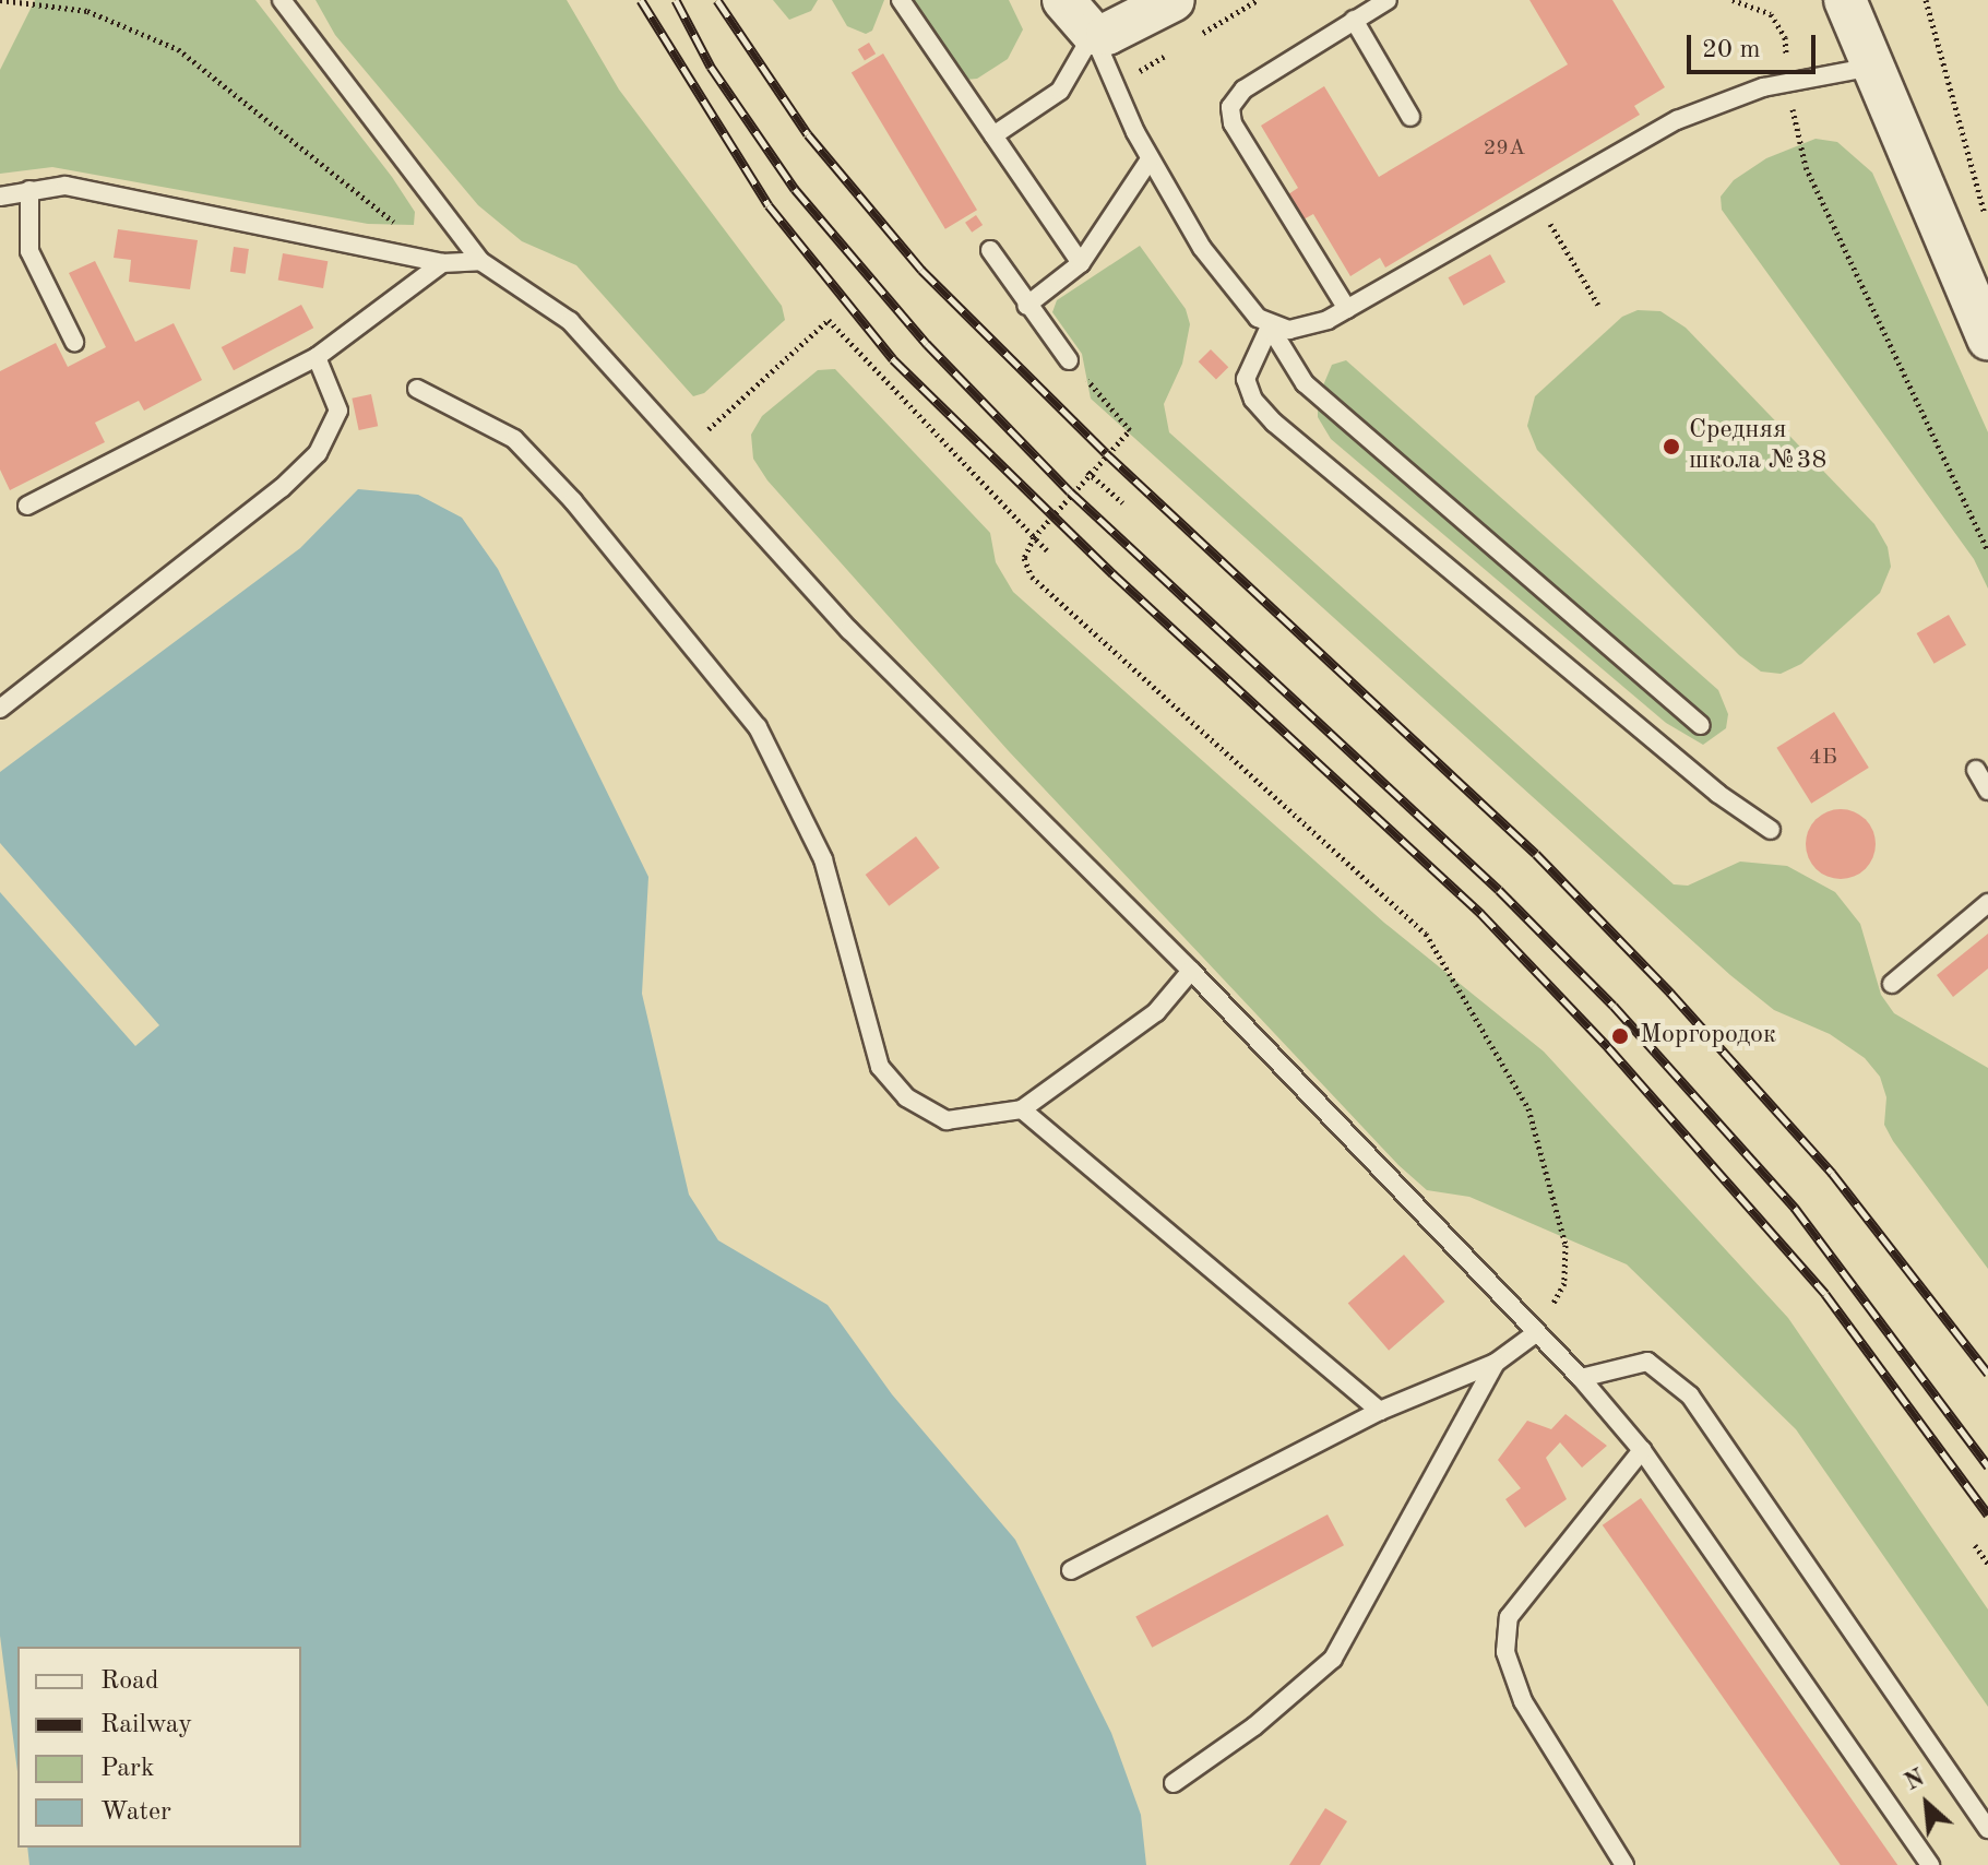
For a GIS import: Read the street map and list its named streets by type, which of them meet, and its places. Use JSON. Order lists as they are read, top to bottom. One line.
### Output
{"places":["Средняя школа №38","Моргородок"],"house_numbers":["29А","4Б"],"legend":["Road","Railway","Park","Water"],"scale_bar":"20 m","north":"top left"}
